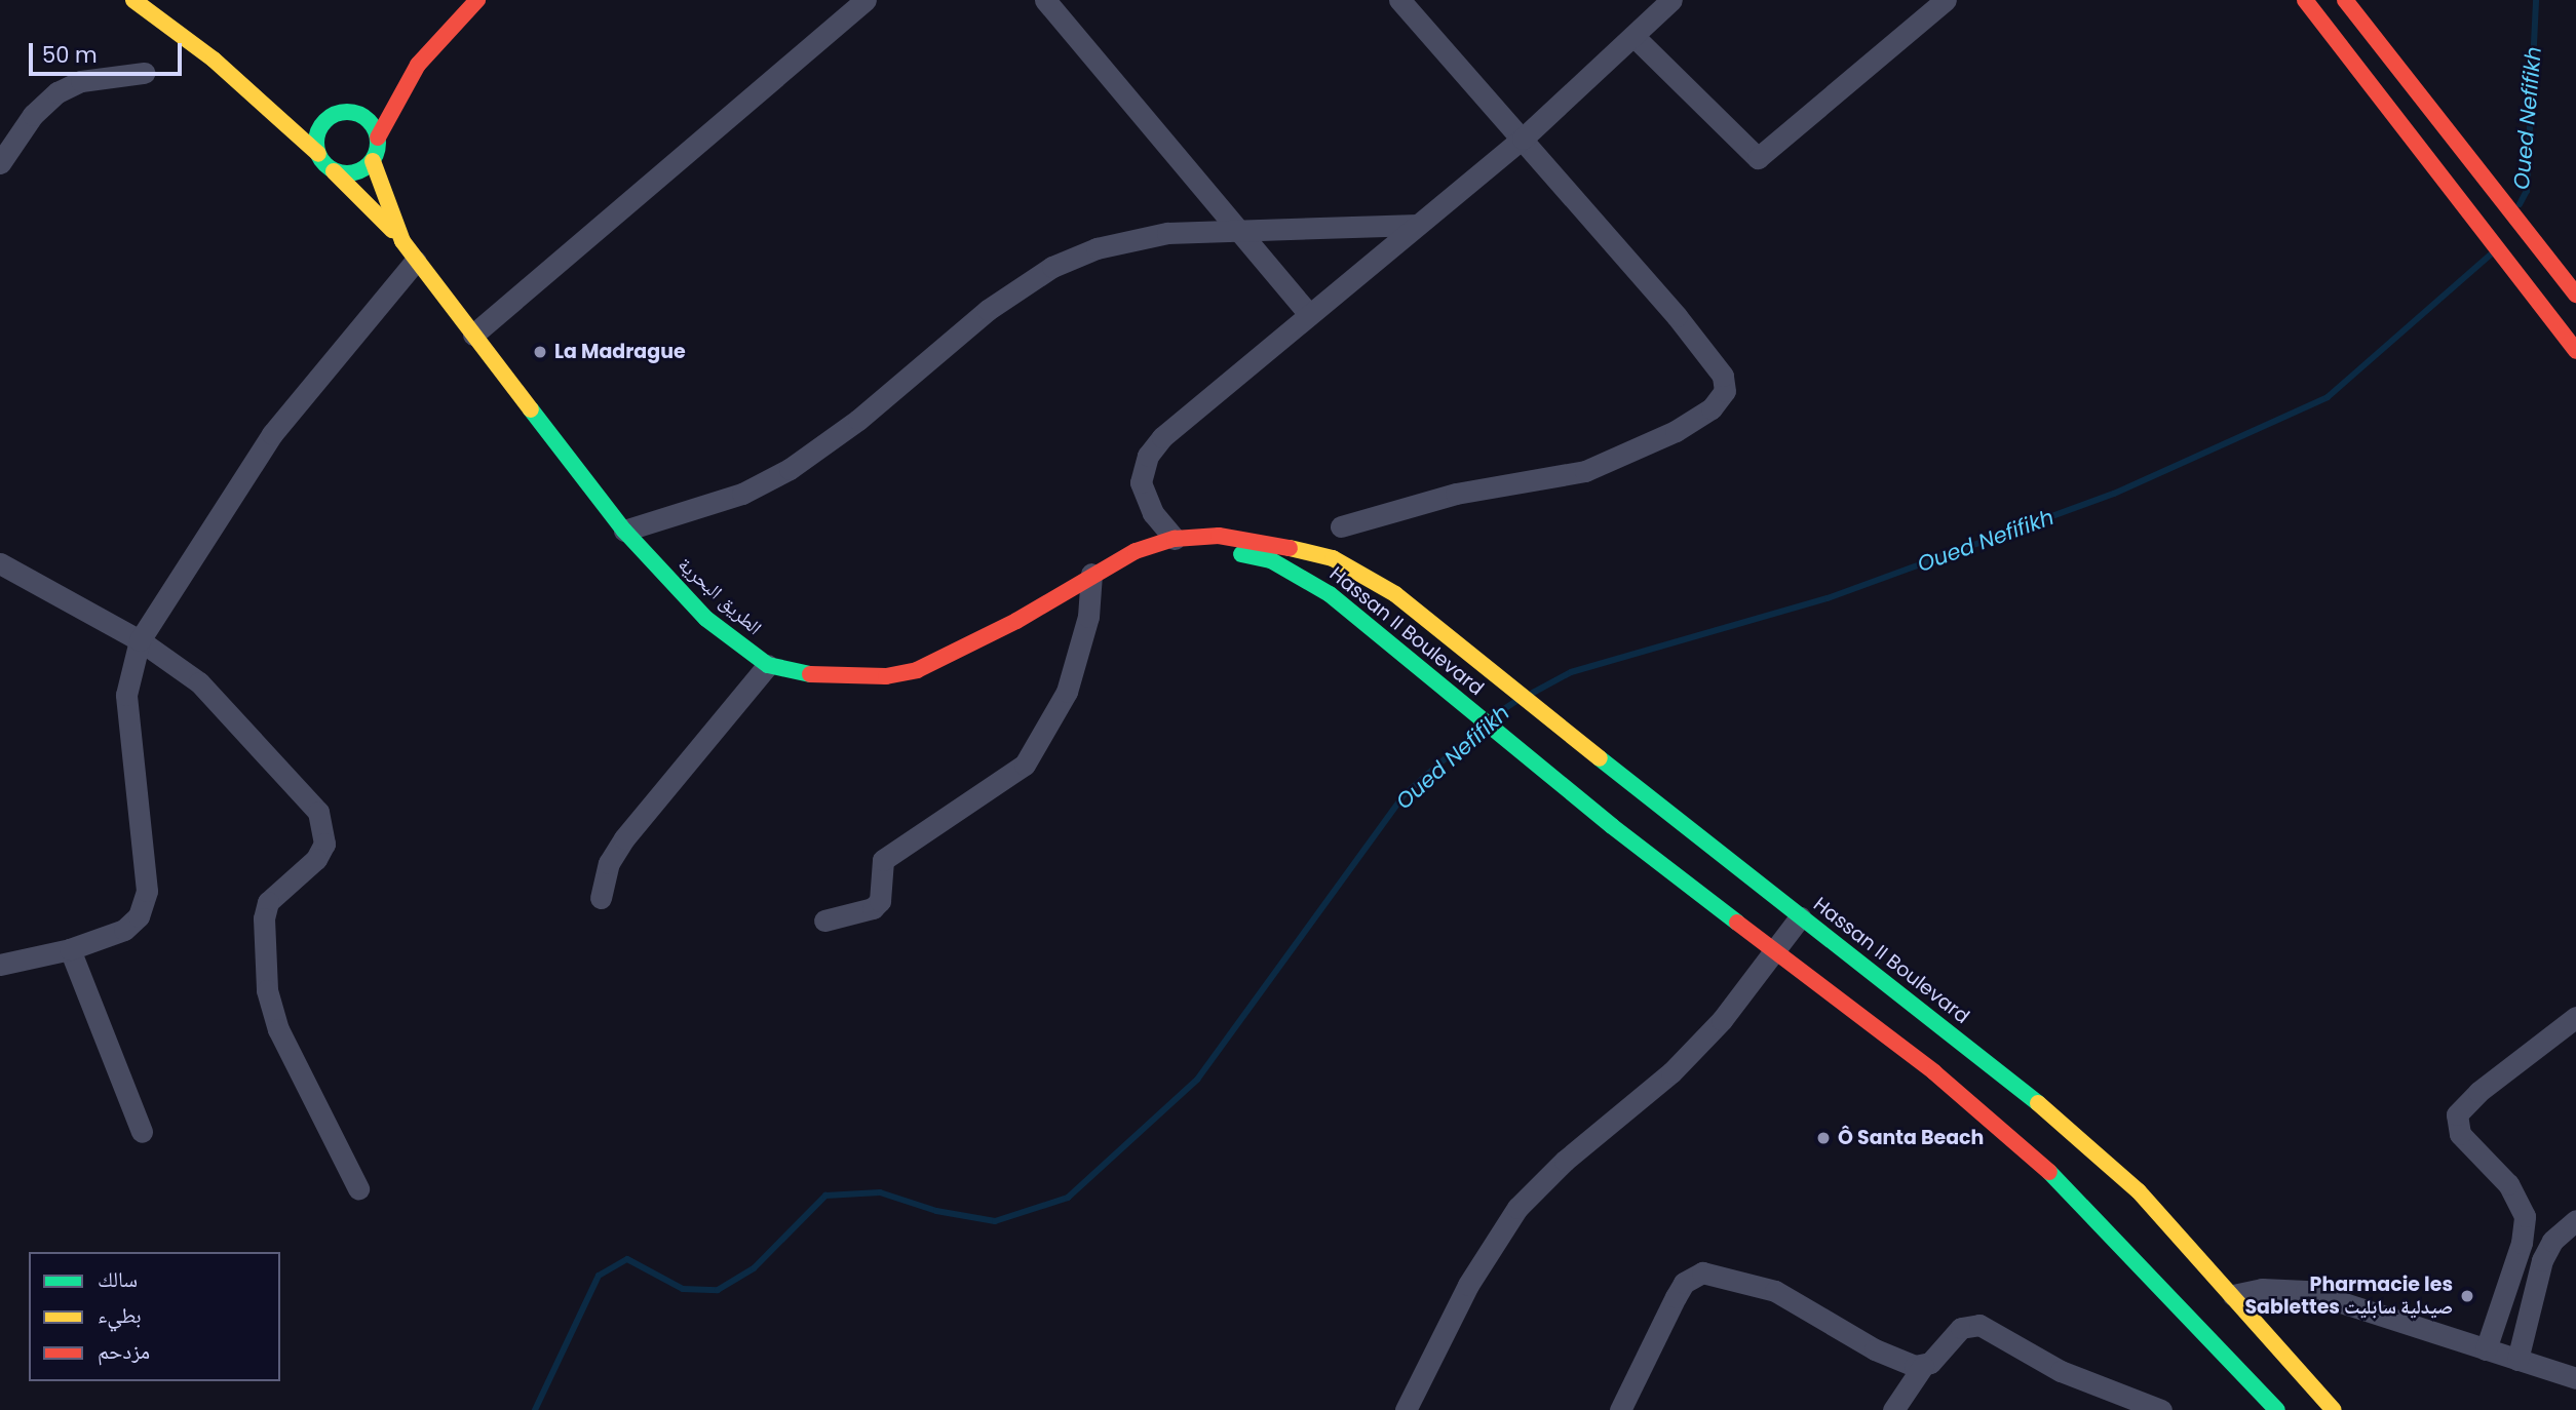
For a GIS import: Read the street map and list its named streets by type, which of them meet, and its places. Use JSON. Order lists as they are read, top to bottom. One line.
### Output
{"streets":{"main road":["الطريق البحرية","Hassan II Boulevard"]},"crossings":[["الطريق البحرية","Hassan II Boulevard"]],"water":["Oued Nefifikh"],"places":["La Madrague","Ô Santa Beach","Pharmacie les Sablettes صيدلية سابليت"],"legend":["سالك","بطيء","مزدحم"],"scale_bar":"50 m"}
